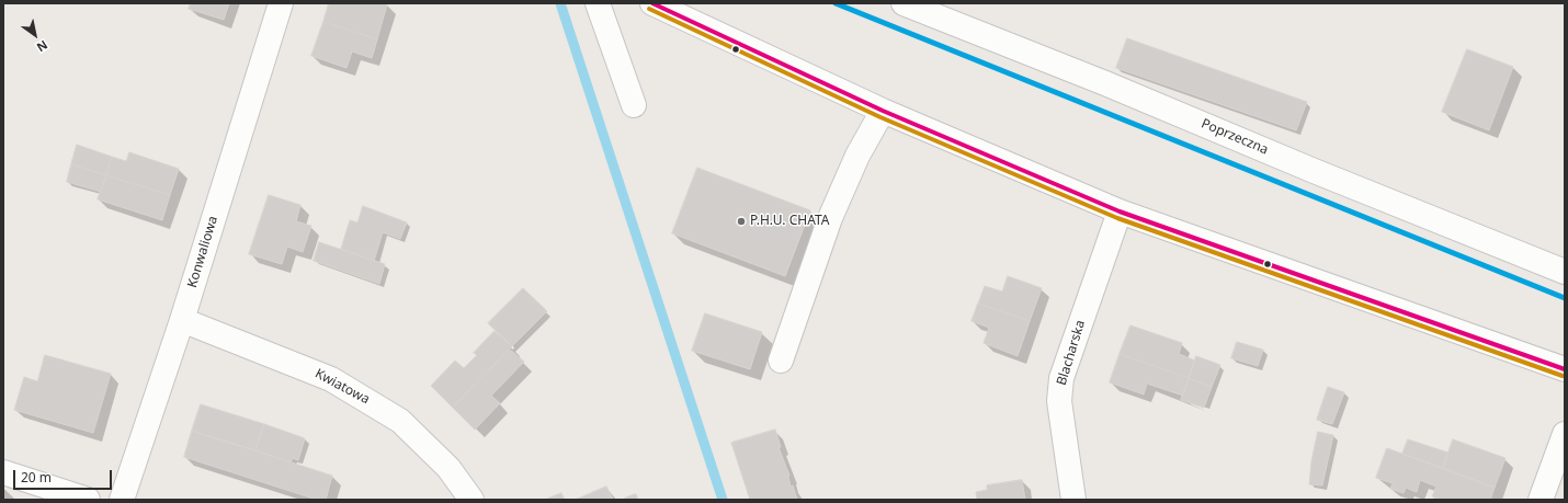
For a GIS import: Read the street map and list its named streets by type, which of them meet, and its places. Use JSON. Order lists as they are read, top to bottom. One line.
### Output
{"streets":{"street":["Poprzeczna","Konwaliowa","Blacharska","Kwiatowa"]},"crossings":[["Konwaliowa","Kwiatowa"]],"places":["P.H.U. CHATA"],"scale_bar":"20 m","north":"bottom right"}
